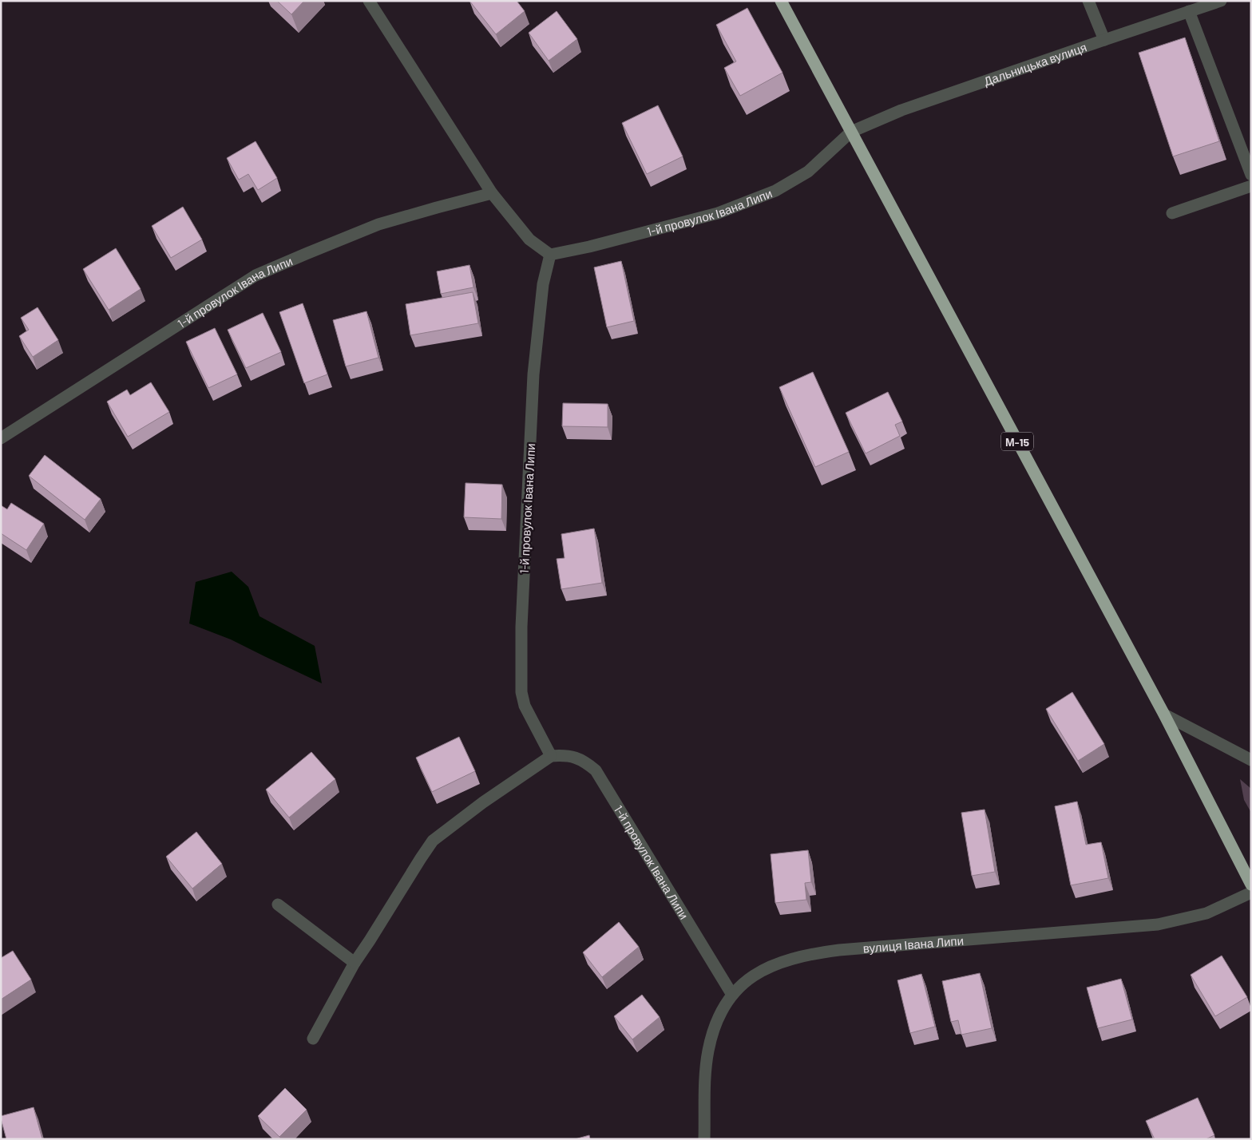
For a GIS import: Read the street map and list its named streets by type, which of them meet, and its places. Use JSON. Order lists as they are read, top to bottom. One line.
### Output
{"streets":{"highway":["М-15"],"street":["Дальницька вулиця","1-й провулок Івана Липи","вулиця Івана Липи"]},"crossings":[["Дальницька вулиця","1-й провулок Івана Липи"],["Дальницька вулиця","М-15"],["1-й провулок Івана Липи","М-15"],["1-й провулок Івана Липи","вулиця Івана Липи"]]}
